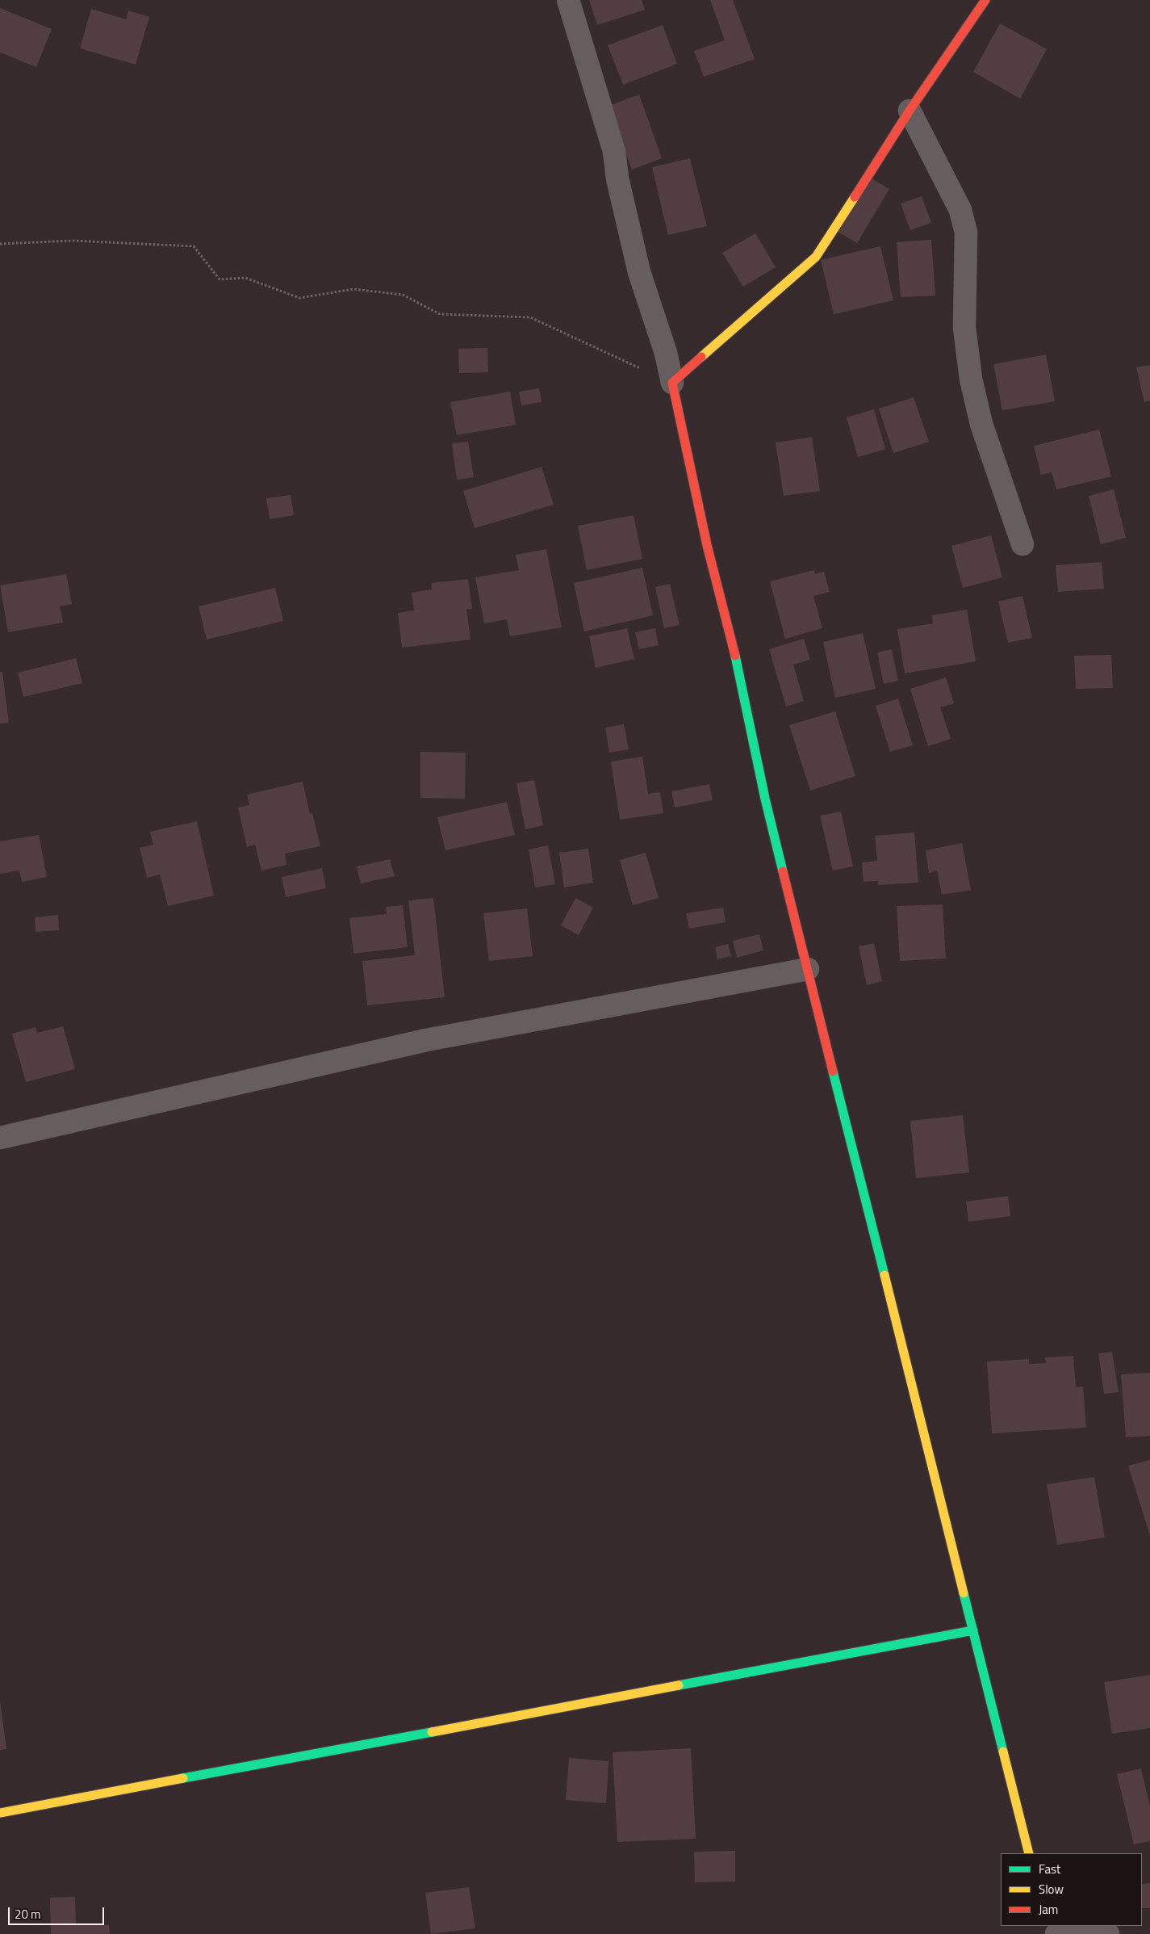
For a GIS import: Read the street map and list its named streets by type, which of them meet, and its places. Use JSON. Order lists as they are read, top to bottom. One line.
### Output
{"legend":["Fast","Slow","Jam"],"scale_bar":"20 m"}
